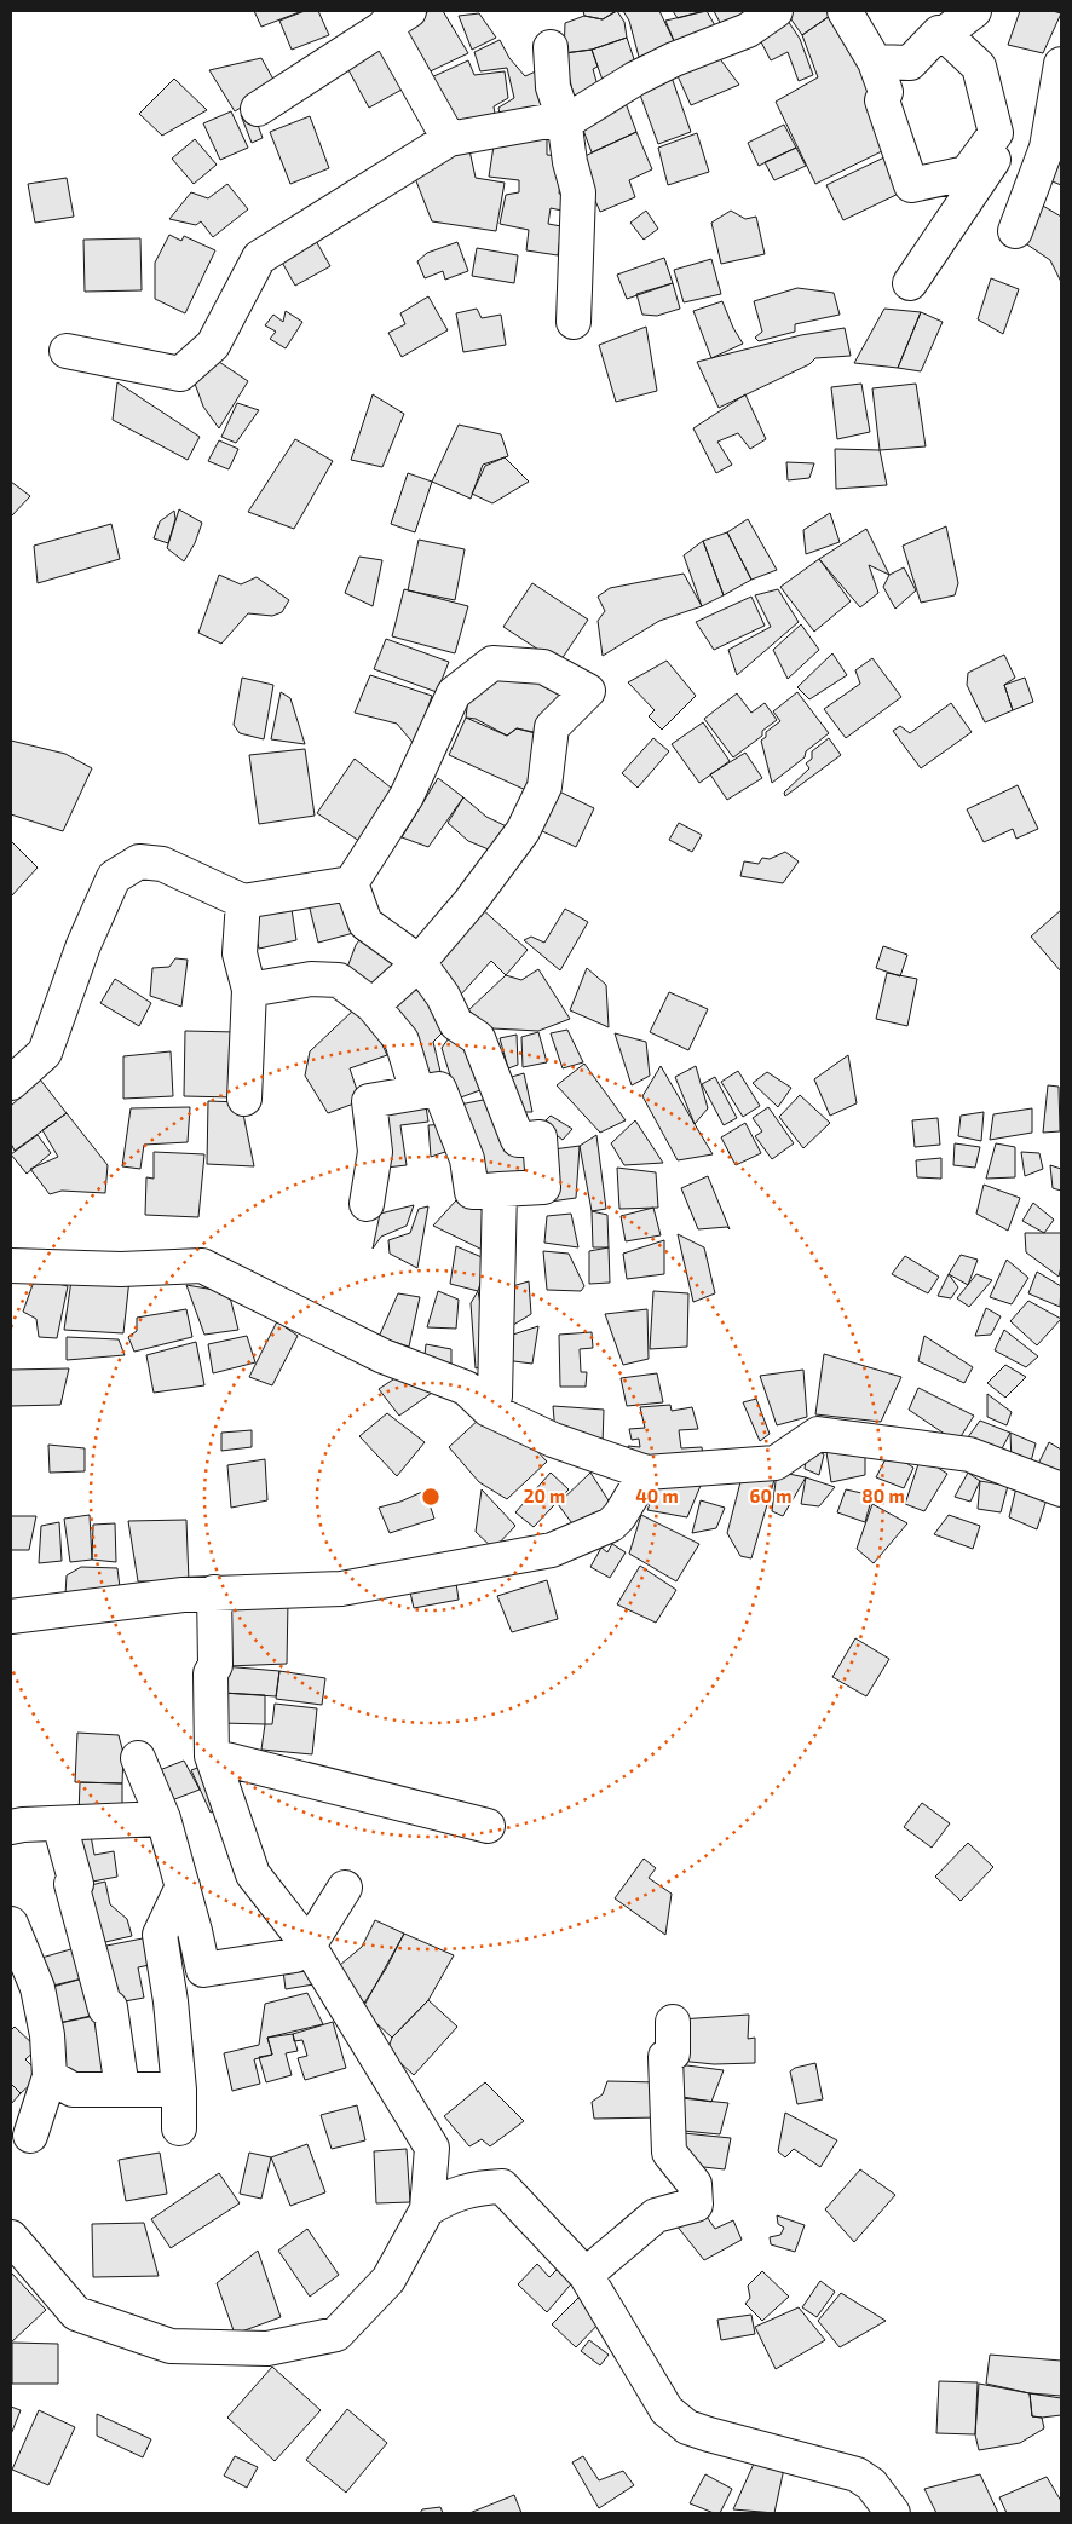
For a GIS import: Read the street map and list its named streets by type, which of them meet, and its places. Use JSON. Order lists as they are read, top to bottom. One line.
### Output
{"rings":["20 m","40 m","60 m","80 m"]}
